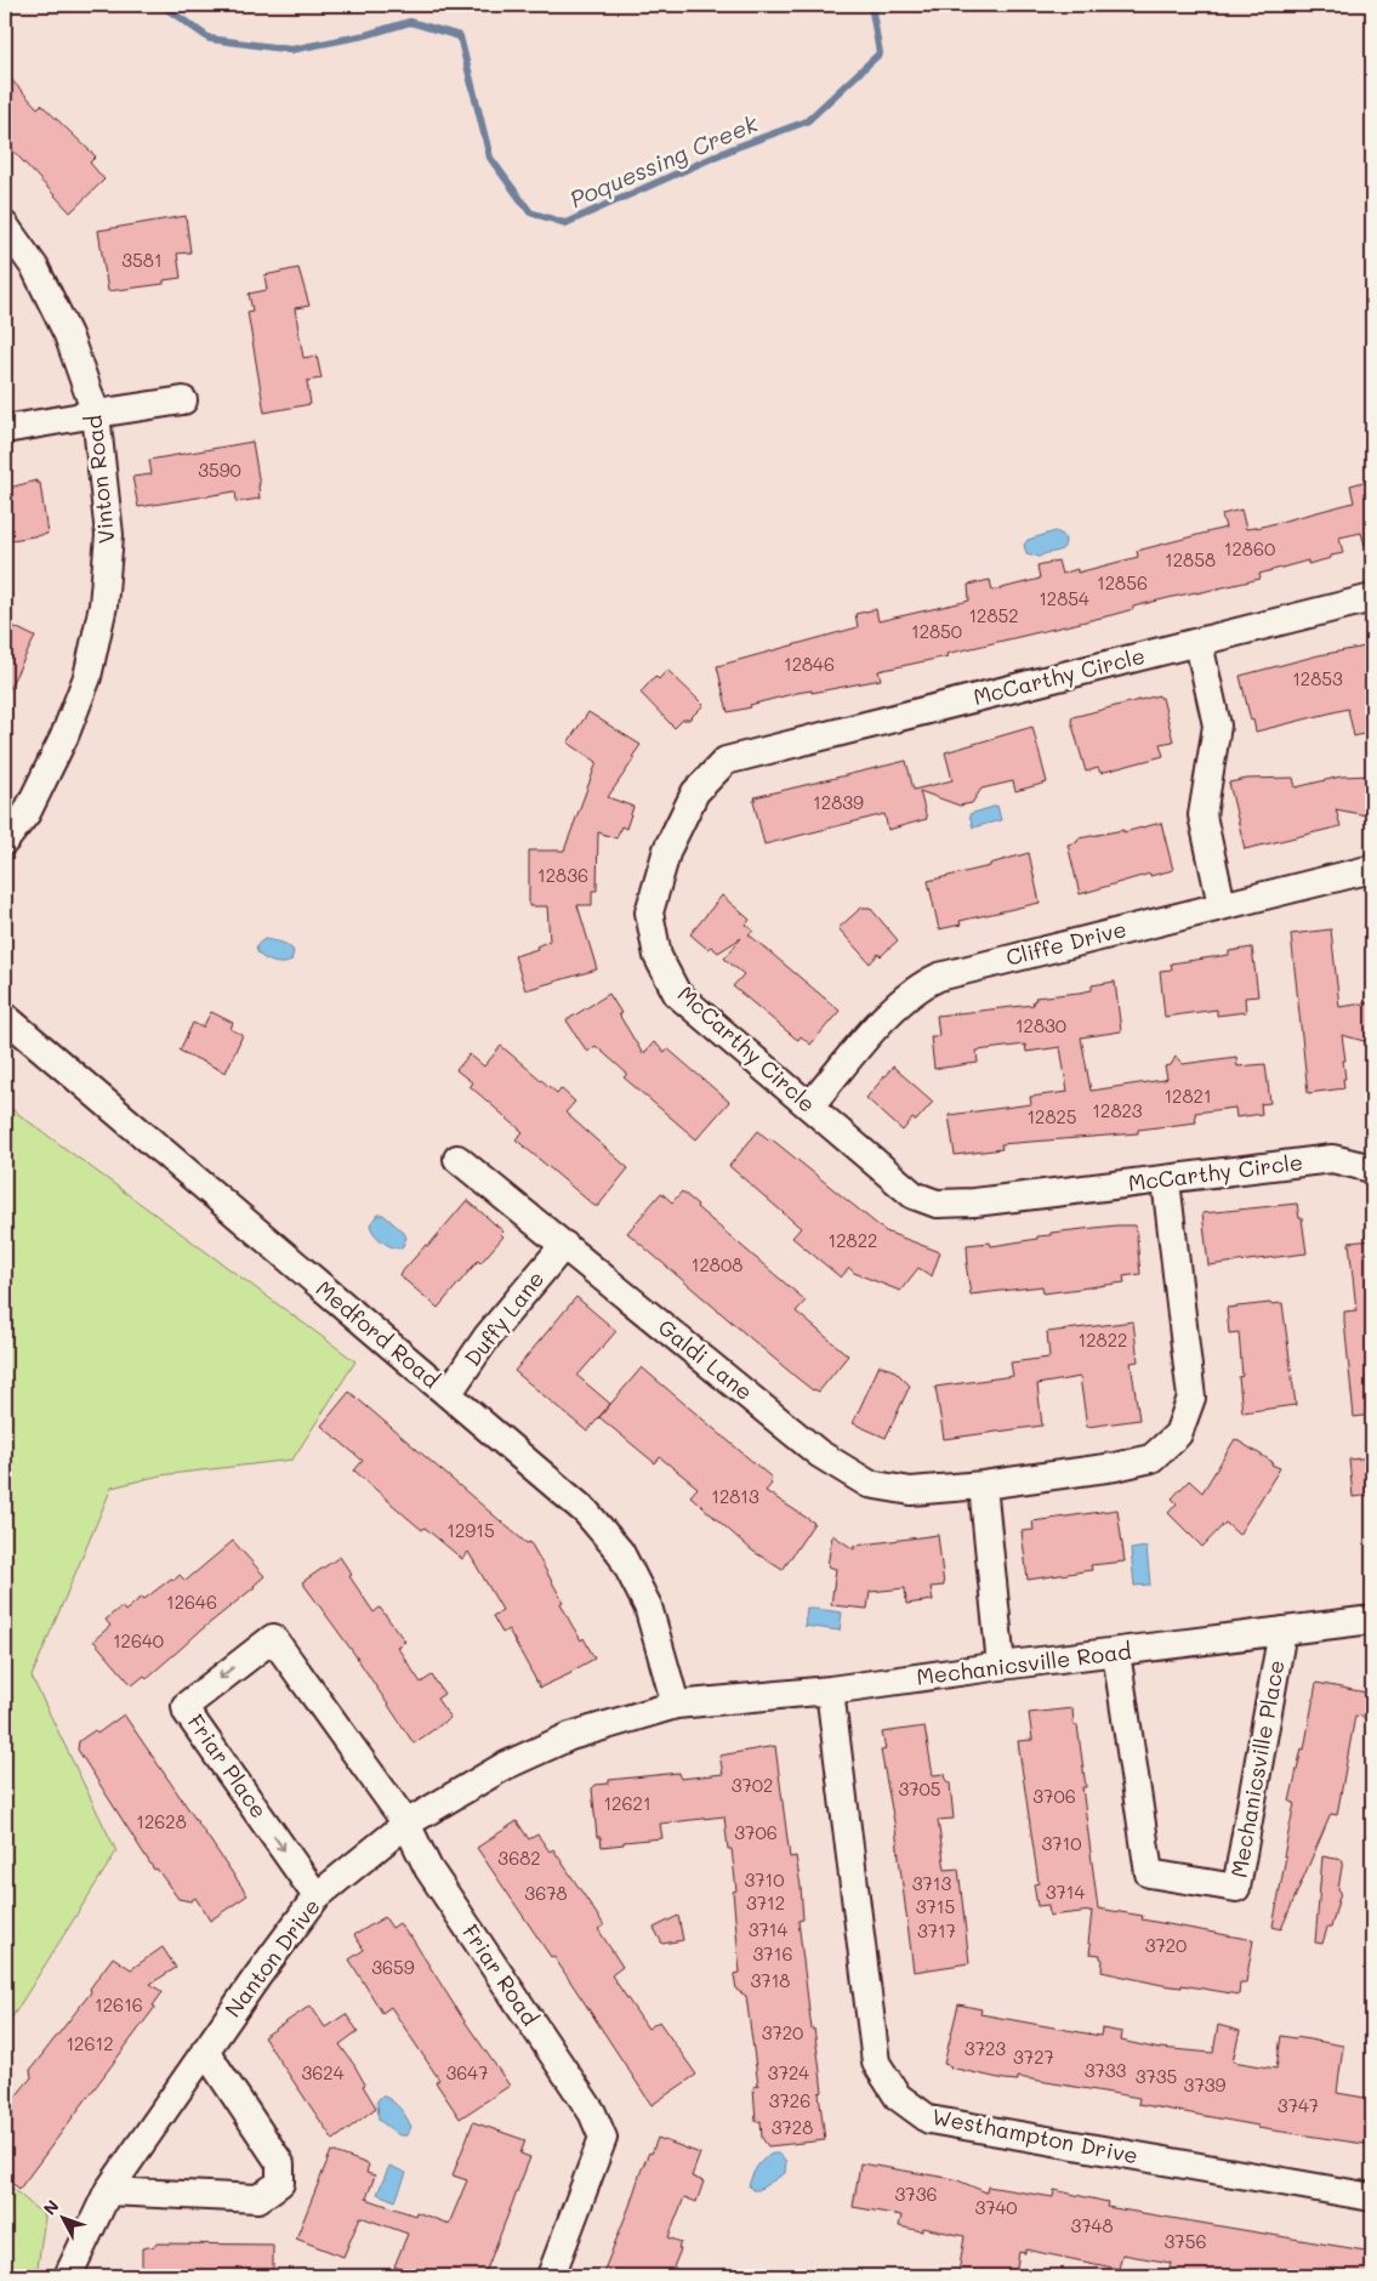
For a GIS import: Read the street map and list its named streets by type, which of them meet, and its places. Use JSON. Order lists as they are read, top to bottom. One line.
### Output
{"streets":{"street":["Vinton Road","McCarthy Circle","Cliffe Drive","Duffy Lane","Medford Road","Galdi Lane","Mechanicsville Road","Friar Place","Mechanicsville Place","Nanton Drive","Friar Road","Westhampton Drive"]},"crossings":[["McCarthy Circle","Cliffe Drive"],["McCarthy Circle","Galdi Lane"],["Duffy Lane","Medford Road"],["Duffy Lane","Galdi Lane"],["Medford Road","Mechanicsville Road"],["Medford Road","Nanton Drive"],["Mechanicsville Road","Mechanicsville Place"],["Mechanicsville Road","Nanton Drive"],["Mechanicsville Road","Westhampton Drive"],["Friar Place","Nanton Drive"],["Friar Place","Friar Road"],["Nanton Drive","Friar Road"]],"water":["Poquessing Creek"],"house_numbers":["3581","3590","12860","12858","12856","12854","12852","12850","12846","12853","12839","12836","12830","12821","12823","12825","12822","12808","12822","12813","12915","12646","12640","3702","3705","3706","12621","12628","3706","3710","3682","3710","3713","3714","3678","3712","3715","3714","3717","3720","3716","3659","3718","12616","3720","12612","3723","3727","3733","3624","3647","3724","3735","3739","3726","3747","3728","3736","3740","3748","3756"],"north":"top left"}
